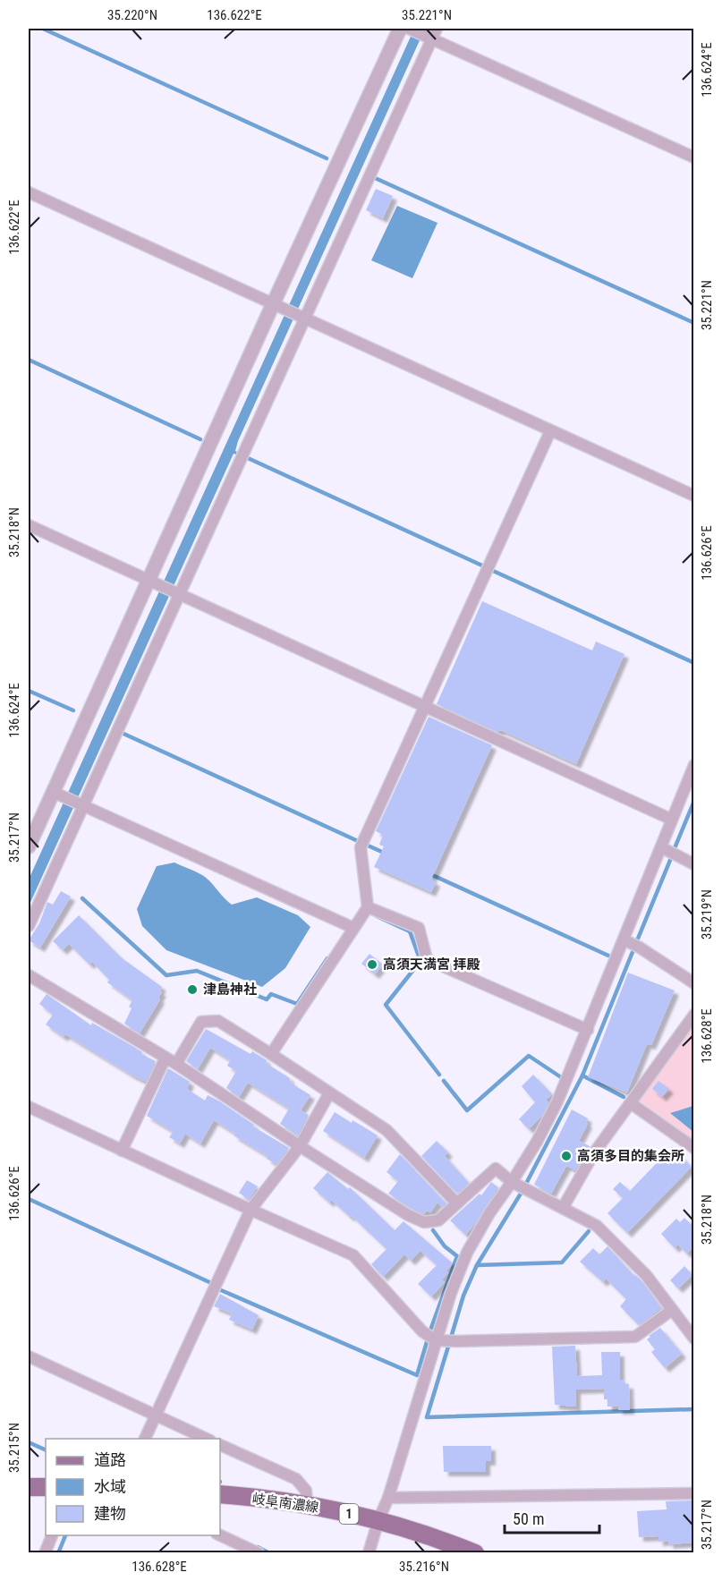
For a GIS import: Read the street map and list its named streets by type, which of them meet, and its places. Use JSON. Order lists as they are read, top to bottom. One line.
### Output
{"streets":{"main road":["岐阜南濃線","1"]},"places":["高須天満宮 拝殿","津島神社","高須多目的集会所"],"legend":["道路","水域","建物"],"scale_bar":"50 m","coordinates":["35.220°N","136.622°E","35.221°N","136.624°E","35.218°N","136.626°E","35.217°N","35.219°N","136.628°E","35.215°N","35.216°N"]}
